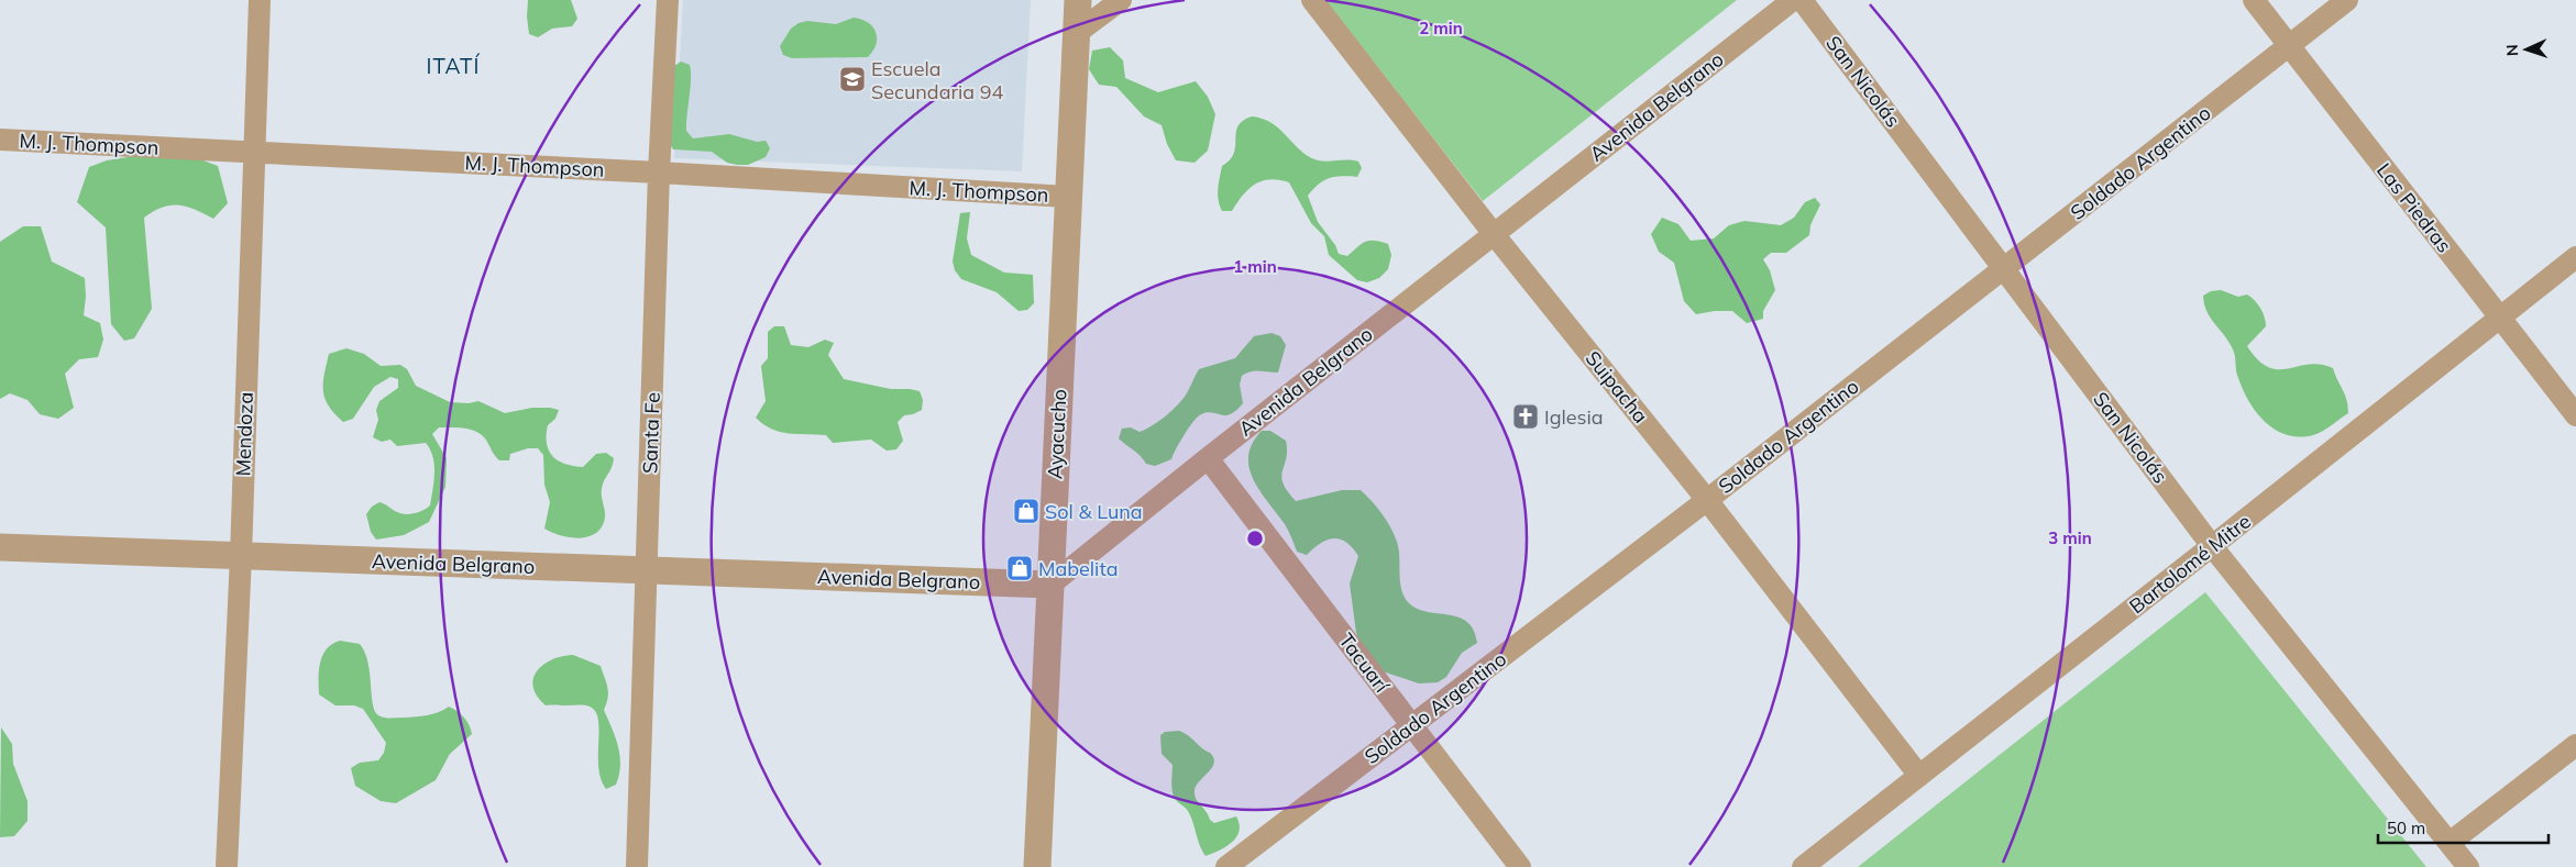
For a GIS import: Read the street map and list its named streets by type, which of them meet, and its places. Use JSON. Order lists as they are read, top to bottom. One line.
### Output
{"streets":{"street":["San Nicolás","Avenida Belgrano","M. J. Thompson","Soldado Argentino","Las Piedras","Suipacha","Santa Fe","Mendoza","Ayacucho","Bartolomé Mitre","Tacuarí"]},"crossings":[["San Nicolás","Soldado Argentino"],["San Nicolás","Bartolomé Mitre"],["Avenida Belgrano","Suipacha"],["Avenida Belgrano","Santa Fe"],["Avenida Belgrano","Mendoza"],["Avenida Belgrano","Ayacucho"],["Avenida Belgrano","Tacuarí"],["M. J. Thompson","Santa Fe"],["M. J. Thompson","Mendoza"],["M. J. Thompson","Ayacucho"],["Soldado Argentino","Las Piedras"],["Soldado Argentino","Suipacha"],["Soldado Argentino","Tacuarí"],["Las Piedras","Bartolomé Mitre"],["Suipacha","Bartolomé Mitre"]],"districts":["ITATÍ"],"places":{"school or university":["Escuela Secundaria 94"],"church":["Iglesia"],"shop":["Sol & Luna","Mabelita"]},"scale_bar":"50 m","north":"left","rings":["2 min","1 min","3 min"]}
